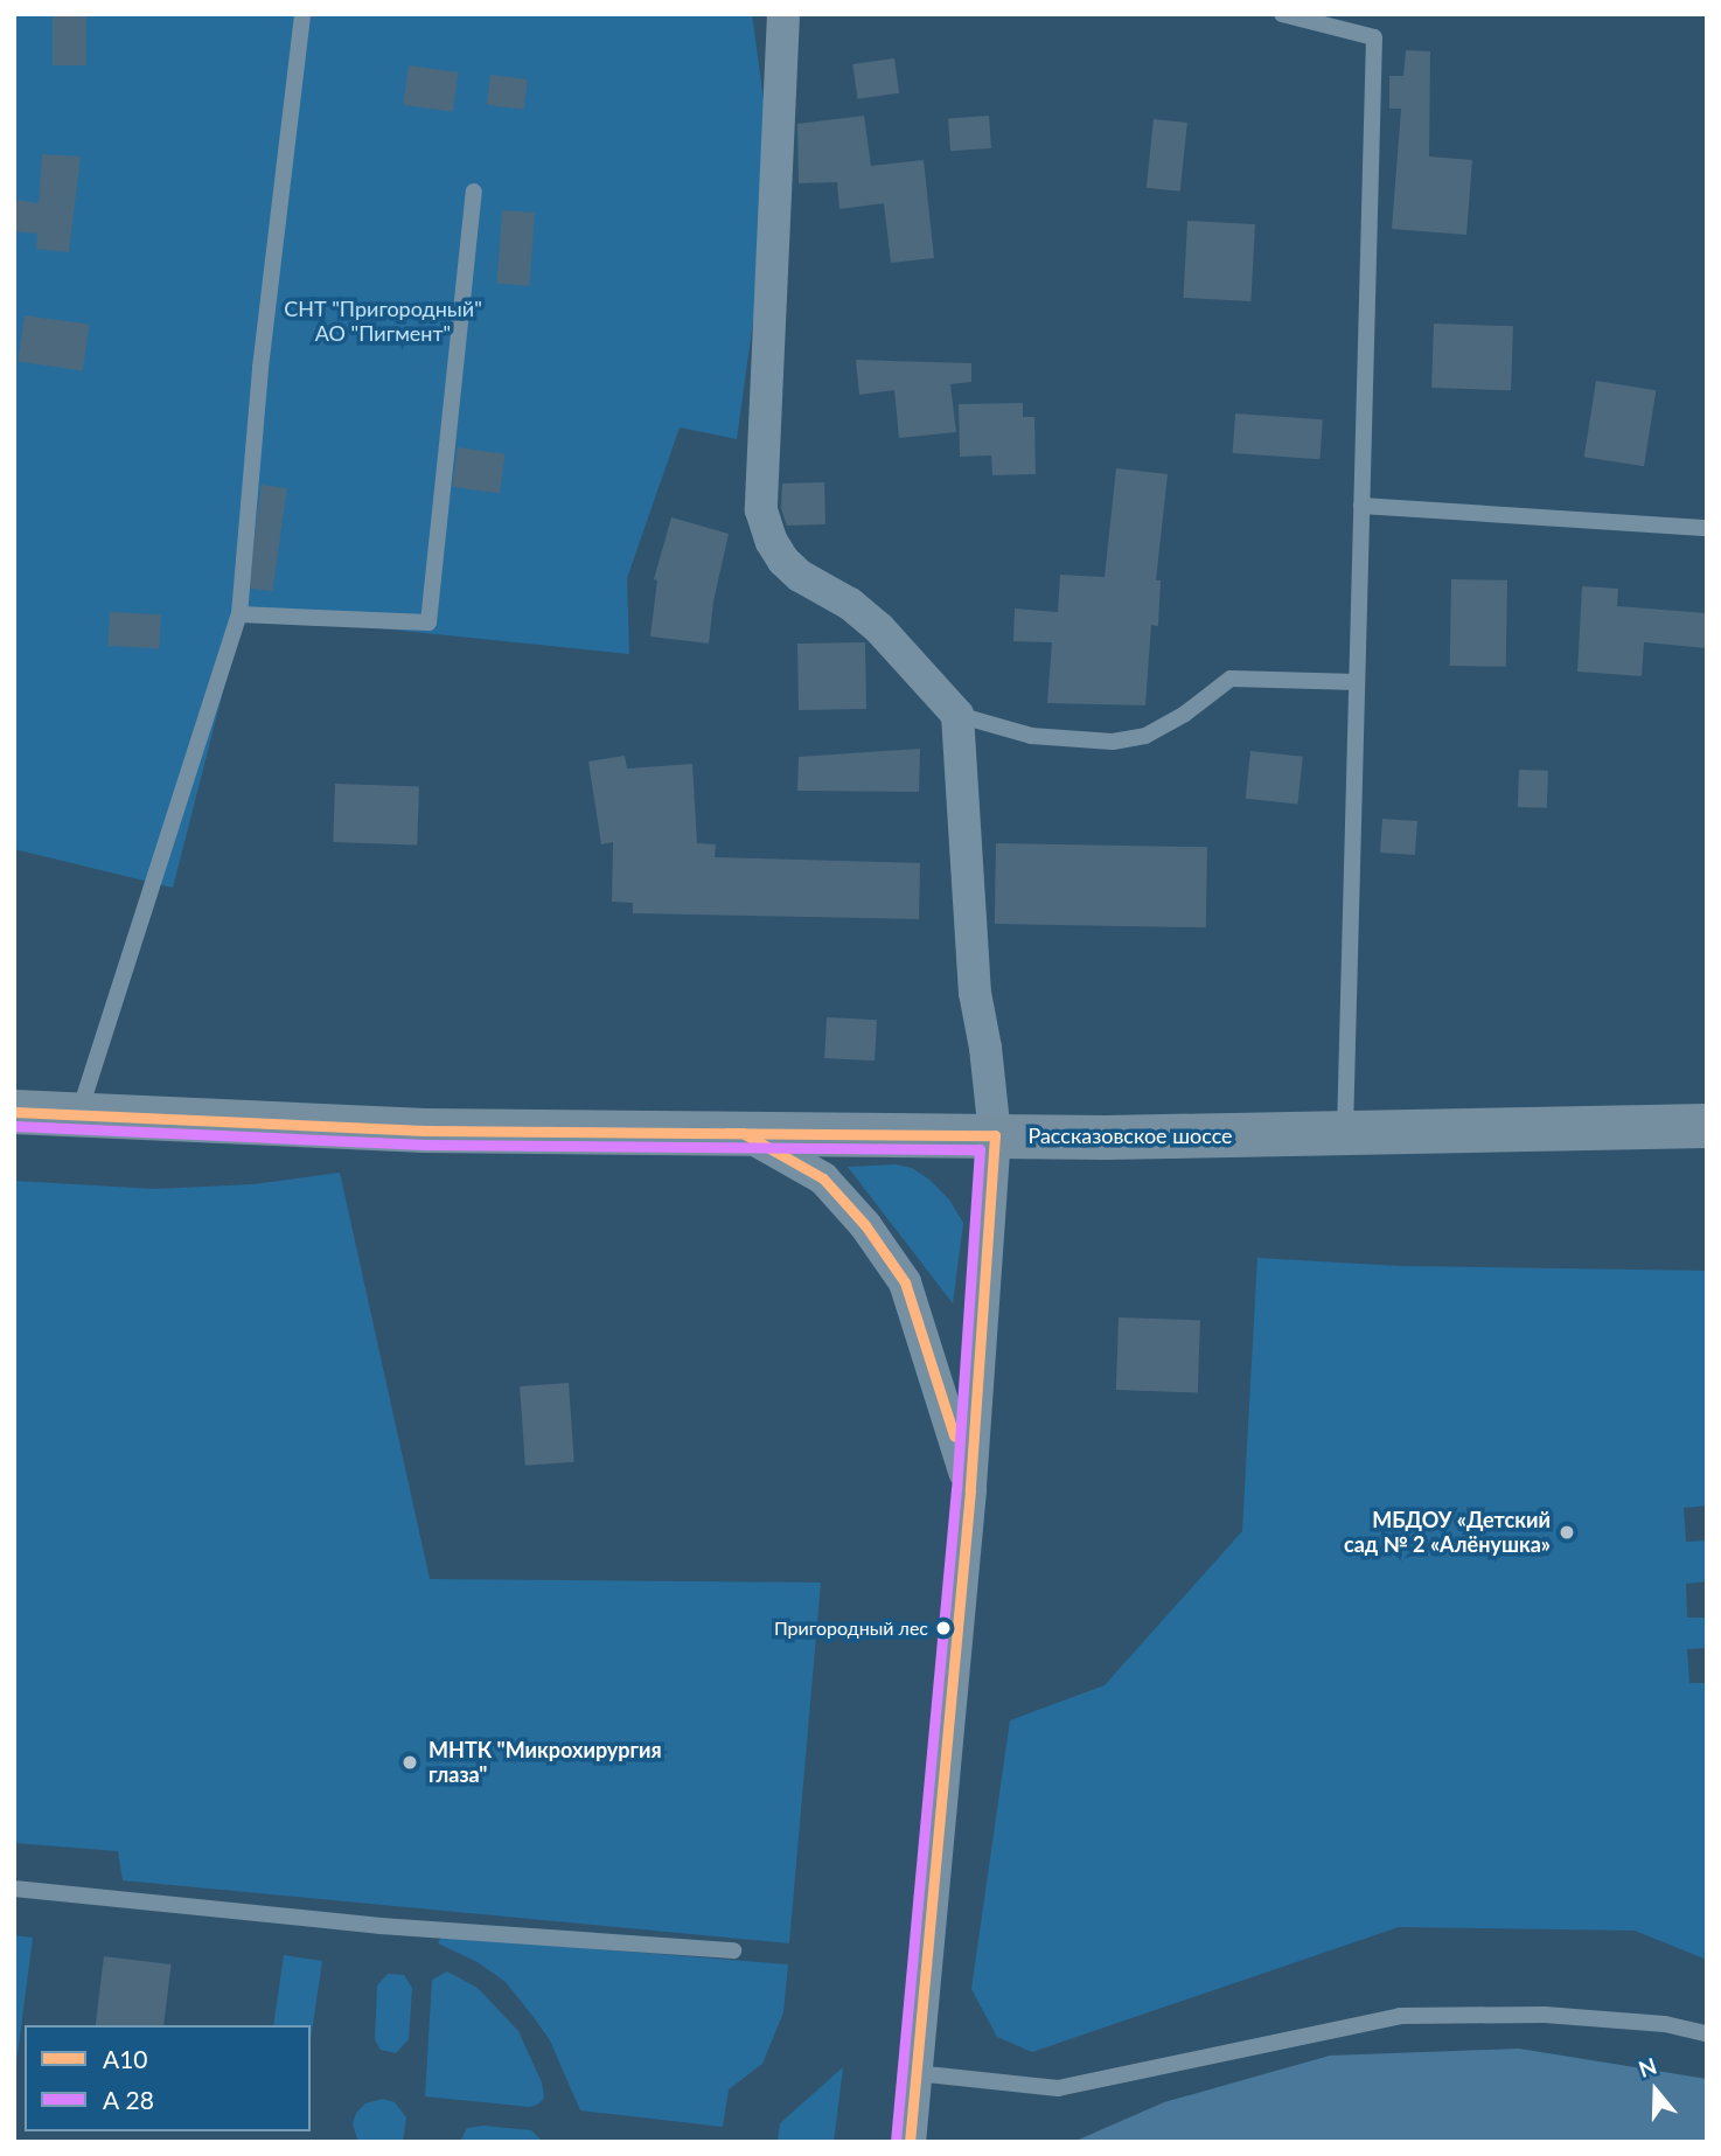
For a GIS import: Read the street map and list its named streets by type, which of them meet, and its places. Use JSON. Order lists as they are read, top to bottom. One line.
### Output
{"streets":{"main road":["Рассказовское шоссе"]},"parks":["СНТ \"Пригородный\" АО \"Пигмент\""],"places":["МБДОУ «Детский сад № 2 «Алёнушка»","Пригородный лес","МНТК \"Микрохирургия глаза\""],"lines":["transit line А10"],"legend":["А10","А 28"],"north":"top"}
